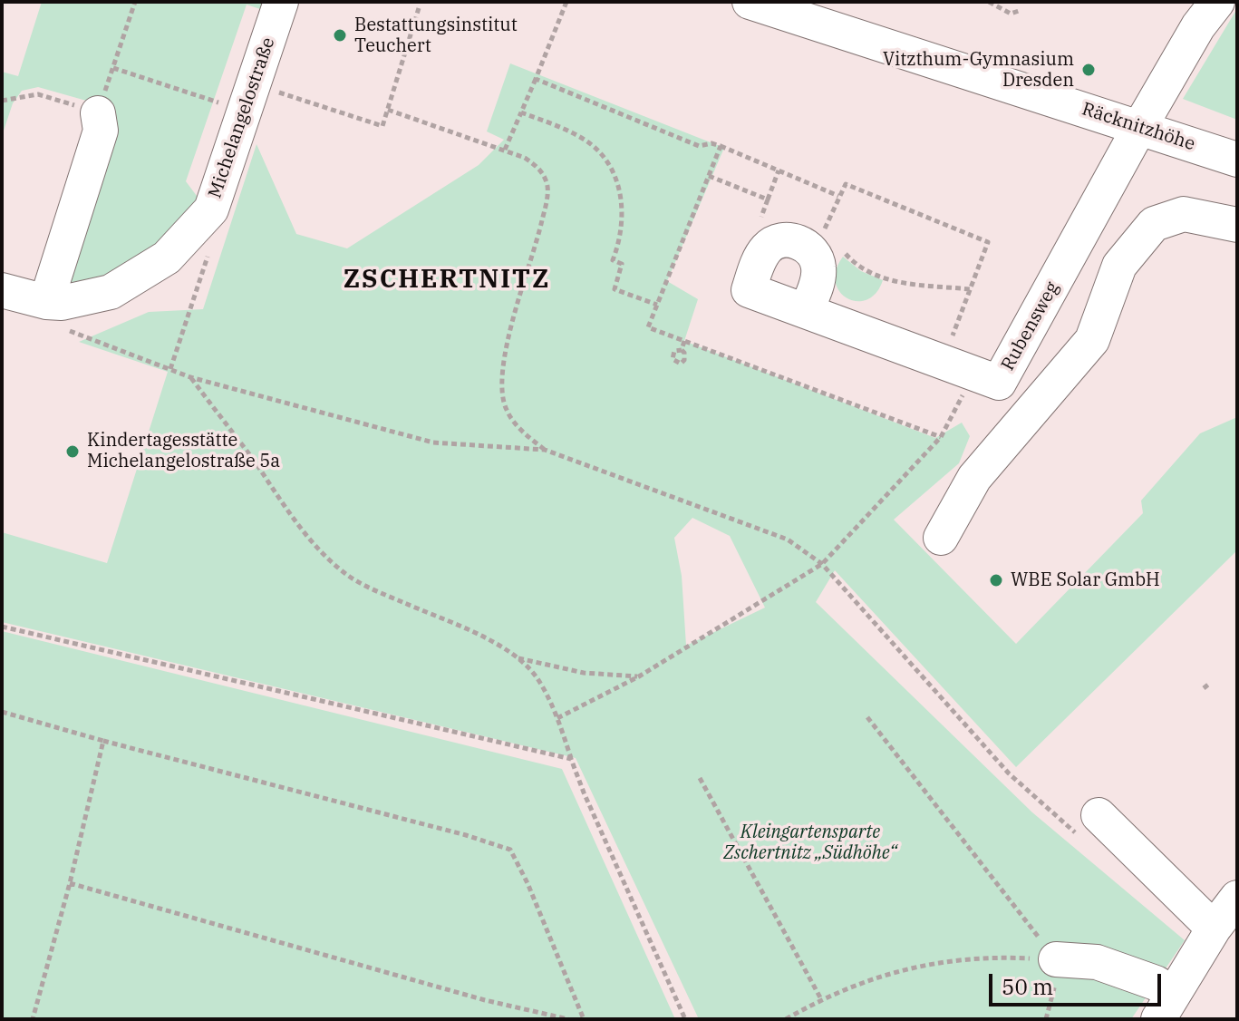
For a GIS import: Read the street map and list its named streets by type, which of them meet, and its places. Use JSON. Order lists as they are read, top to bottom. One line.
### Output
{"streets":{"street":["Michelangelostraße","Räcknitzhöhe","Rubensweg"]},"crossings":[["Räcknitzhöhe","Rubensweg"]],"districts":["ZSCHERTNITZ"],"parks":["Kleingartensparte Zschertnitz „Südhöhe“"],"places":["Bestattungsinstitut Teuchert","Vitzthum-Gymnasium Dresden","Kindertagesstätte Michelangelostraße 5a","WBE Solar GmbH"],"scale_bar":"50 m"}
